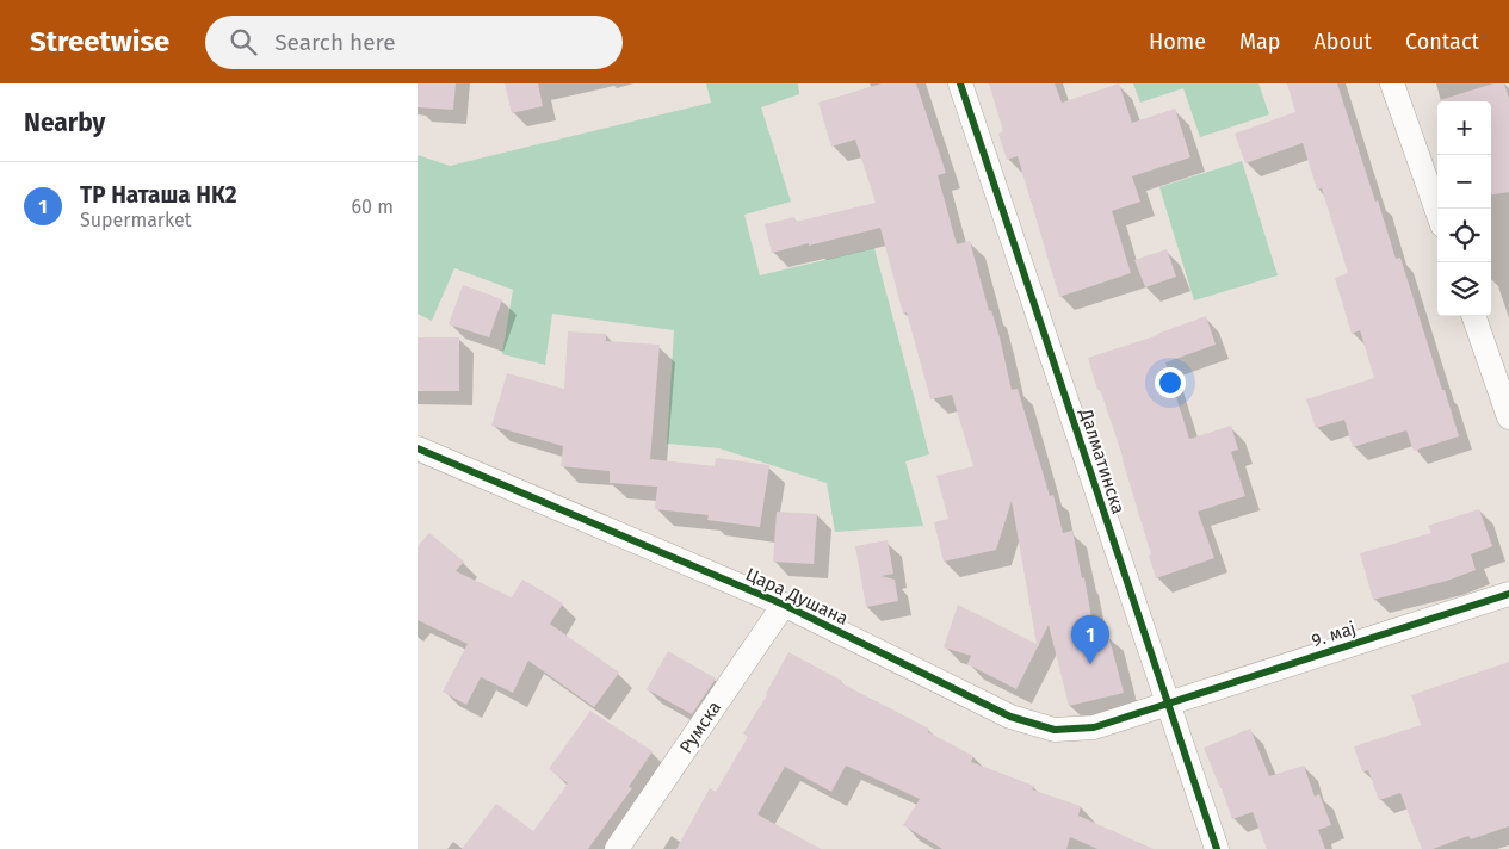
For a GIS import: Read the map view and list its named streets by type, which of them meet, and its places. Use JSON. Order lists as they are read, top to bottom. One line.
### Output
{"streets":{"street":["Далматинска","Цара Душана","9. мај","Румска"]},"crossings":[["Далматинска","Цара Душана"],["Далматинска","9. мај"],["Цара Душана","9. мај"],["Цара Душана","Румска"]],"page":{"header":"Streetwise","search":"Search here","nav":["Home","Map","About","Contact"],"heading":"Nearby","map_buttons":["+","−"],"list":[{"mark":"1","name":"ТР Наташа НК2","note":"Supermarket","value":"60 m"}],"pins":"1"}}
